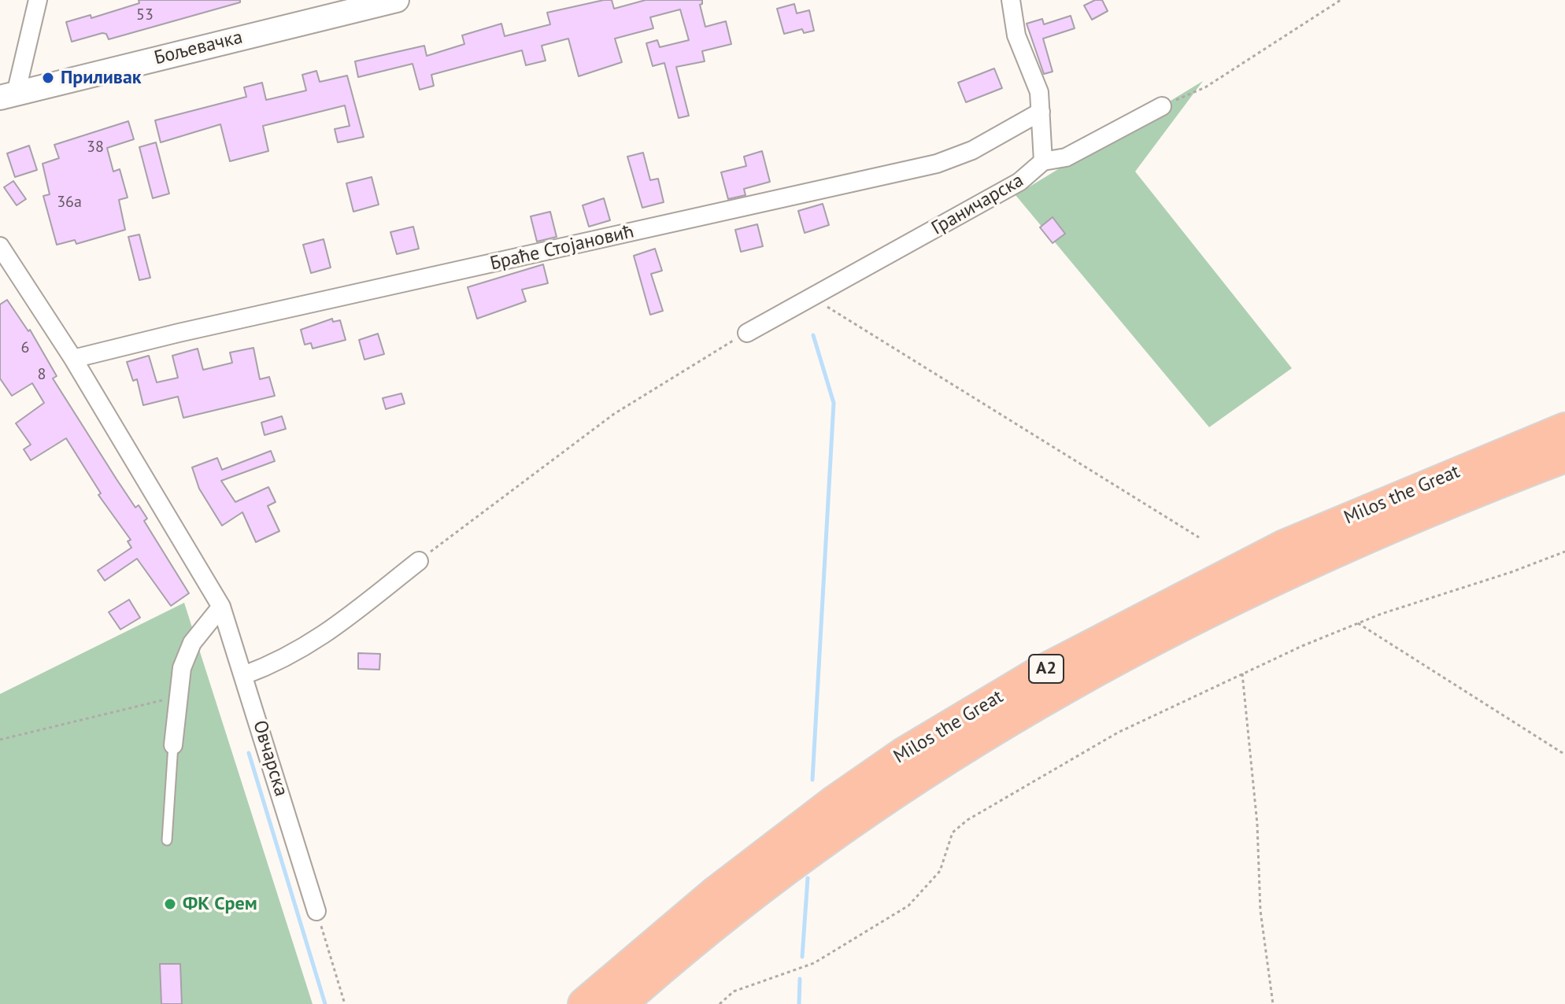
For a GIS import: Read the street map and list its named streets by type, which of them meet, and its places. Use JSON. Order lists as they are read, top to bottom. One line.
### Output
{"streets":{"highway":["Milos the Great","A2"],"main road":["Бољевачка"],"street":["Граничарска","Браће Стојановић","Овчарска"]},"places":["Приливак","ФК Срем"],"house_numbers":["53","38","36a","6","8"]}
